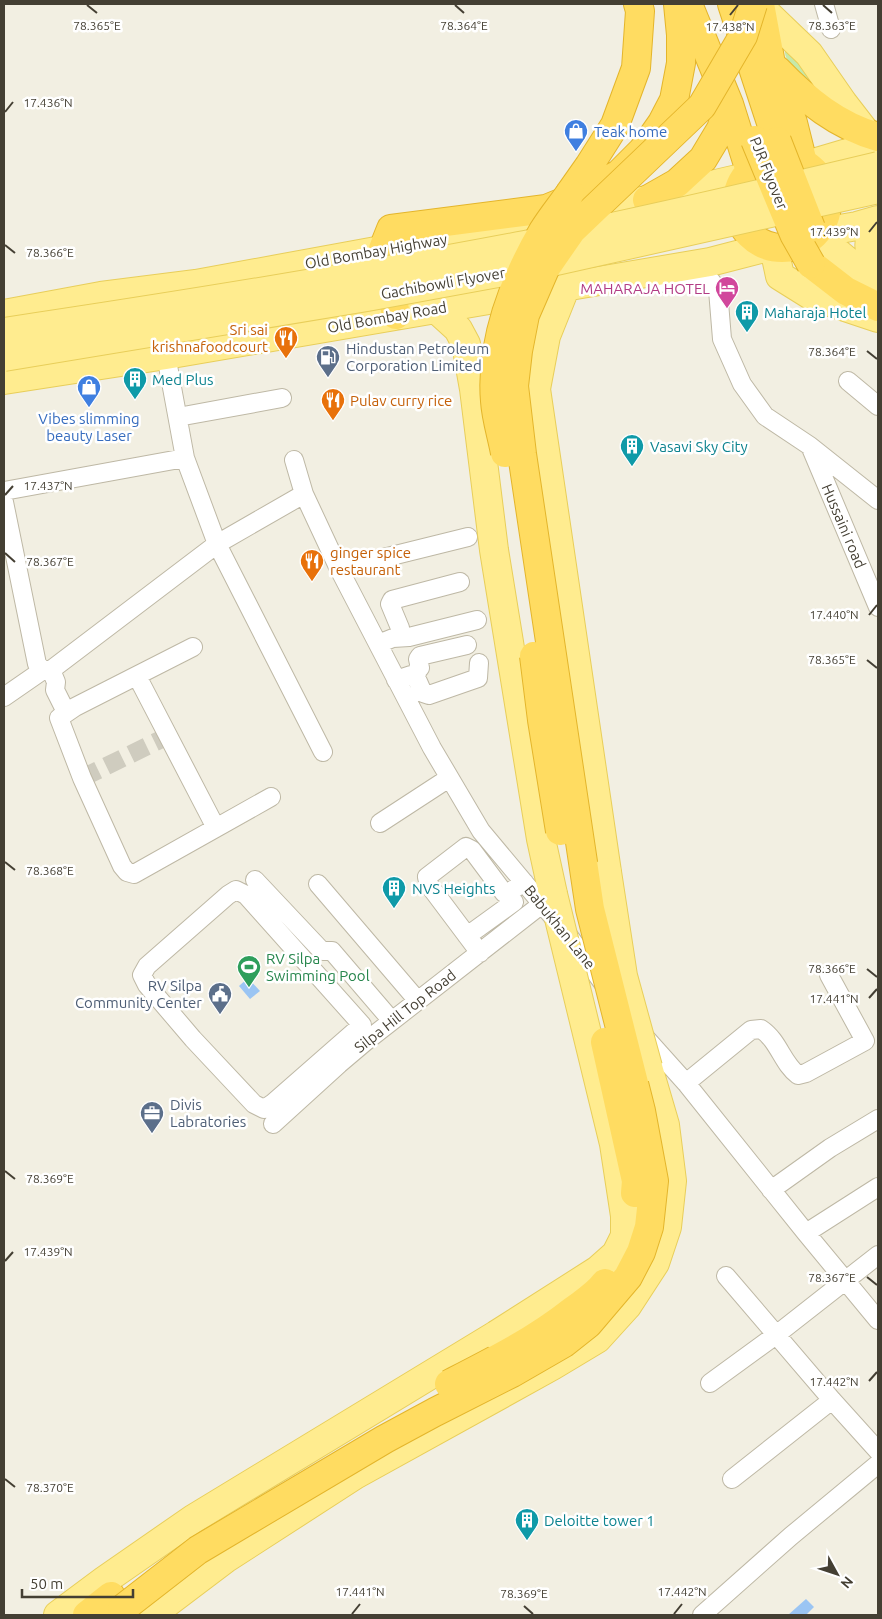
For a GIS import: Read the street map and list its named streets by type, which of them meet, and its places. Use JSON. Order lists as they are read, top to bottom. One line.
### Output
{"streets":{"highway":["PJR Flyover"],"main road":["Old Bombay Highway","Gachibowli Flyover","Old Bombay Road"],"street":["Hussaini road","Babukhan Lane","Silpa Hill Top Road"]},"crossings":[["Old Bombay Highway","Old Bombay Road"],["Babukhan Lane","Silpa Hill Top Road"]],"places":{"shop":["Teak home","Vibes slimming beauty Laser"],"hotel":["MAHARAJA HOTEL"],"building":["Maharaja Hotel","Med Plus","Vasavi Sky City","NVS Heights","Deloitte tower 1"],"restaurant":["Sri sai krishnafoodcourt","Pulav curry rice","ginger spice restaurant"],"fuel station":["Hindustan Petroleum Corporation Limited"],"sports":["RV Silpa Swimming Pool"],"public building":["RV Silpa Community Center"],"office":["Divis Labratories"]},"scale_bar":"50 m","north":"bottom right","coordinates":["78.363°E","78.365°E","78.364°E","17.438°N","17.436°N","17.439°N","78.366°E","17.437°N","78.367°E","17.440°N","78.368°E","17.441°N","78.369°E","17.442°N","78.370°E"]}
